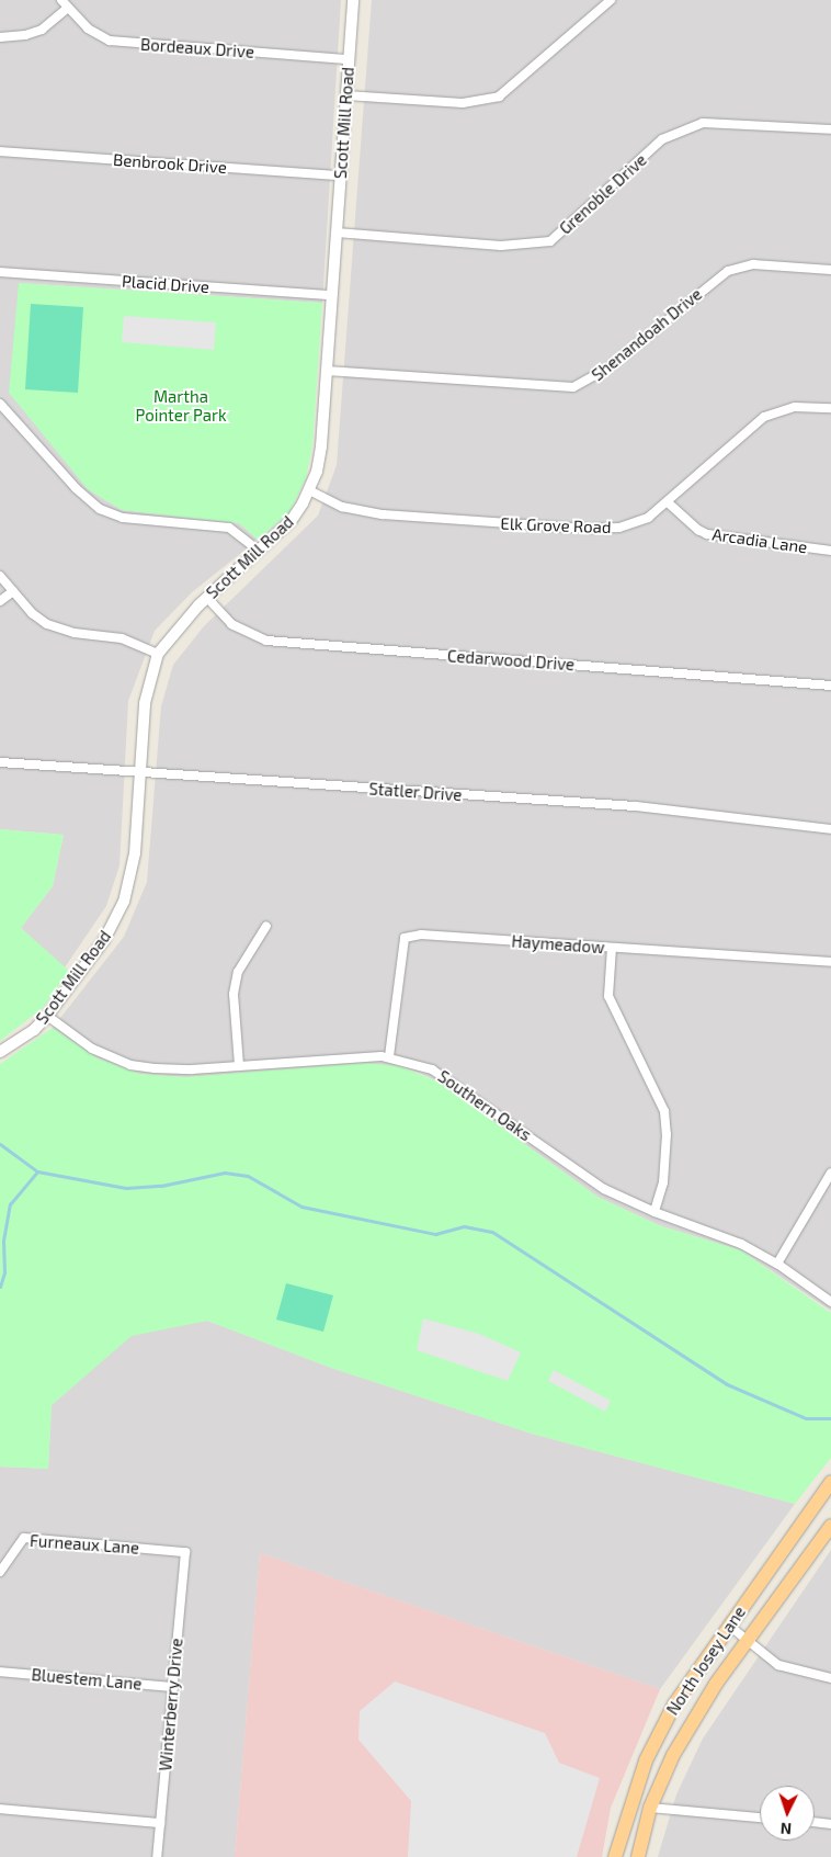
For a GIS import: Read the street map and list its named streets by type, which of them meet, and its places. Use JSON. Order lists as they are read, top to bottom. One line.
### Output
{"streets":{"main road":["North Josey Lane"],"street":["Bordeaux Drive","Scott Mill Road","Benbrook Drive","Grenoble Drive","Placid Drive","Shenandoah Drive","Elk Grove Road","Arcadia Lane","Cedarwood Drive","Statler Drive","Haymeadow","Southern Oaks","Furneaux Lane","Bluestem Lane","Winterberry Drive"]},"crossings":[["Bordeaux Drive","Scott Mill Road"],["Scott Mill Road","Benbrook Drive"],["Scott Mill Road","Grenoble Drive"],["Scott Mill Road","Placid Drive"],["Scott Mill Road","Shenandoah Drive"],["Scott Mill Road","Elk Grove Road"],["Scott Mill Road","Cedarwood Drive"],["Scott Mill Road","Statler Drive"],["Scott Mill Road","Southern Oaks"],["Elk Grove Road","Arcadia Lane"],["Haymeadow","Southern Oaks"],["Furneaux Lane","Winterberry Drive"],["Bluestem Lane","Winterberry Drive"]],"parks":["Martha Pointer Park"],"north":"bottom"}
